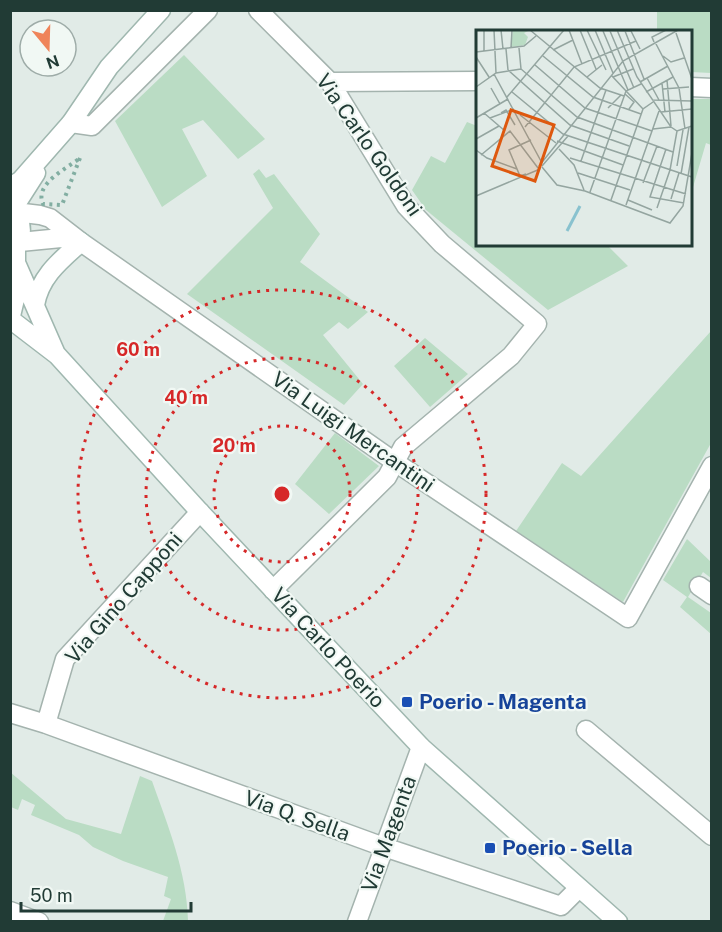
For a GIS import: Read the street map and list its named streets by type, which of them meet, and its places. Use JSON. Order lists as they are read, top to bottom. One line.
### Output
{"streets":{"street":["Via Carlo Goldoni","Via Luigi Mercantini","Via Gino Capponi","Via Carlo Poerio","Via Q. Sella","Via Magenta"]},"crossings":[["Via Carlo Goldoni","Via Luigi Mercantini"],["Via Luigi Mercantini","Via Carlo Poerio"],["Via Gino Capponi","Via Carlo Poerio"],["Via Gino Capponi","Via Q. Sella"],["Via Carlo Poerio","Via Q. Sella"],["Via Carlo Poerio","Via Magenta"],["Via Q. Sella","Via Magenta"]],"places":{"transit":["Poerio - Magenta","Poerio - Sella"]},"scale_bar":"50 m","north":"bottom","rings":["60 m","40 m","20 m"]}
